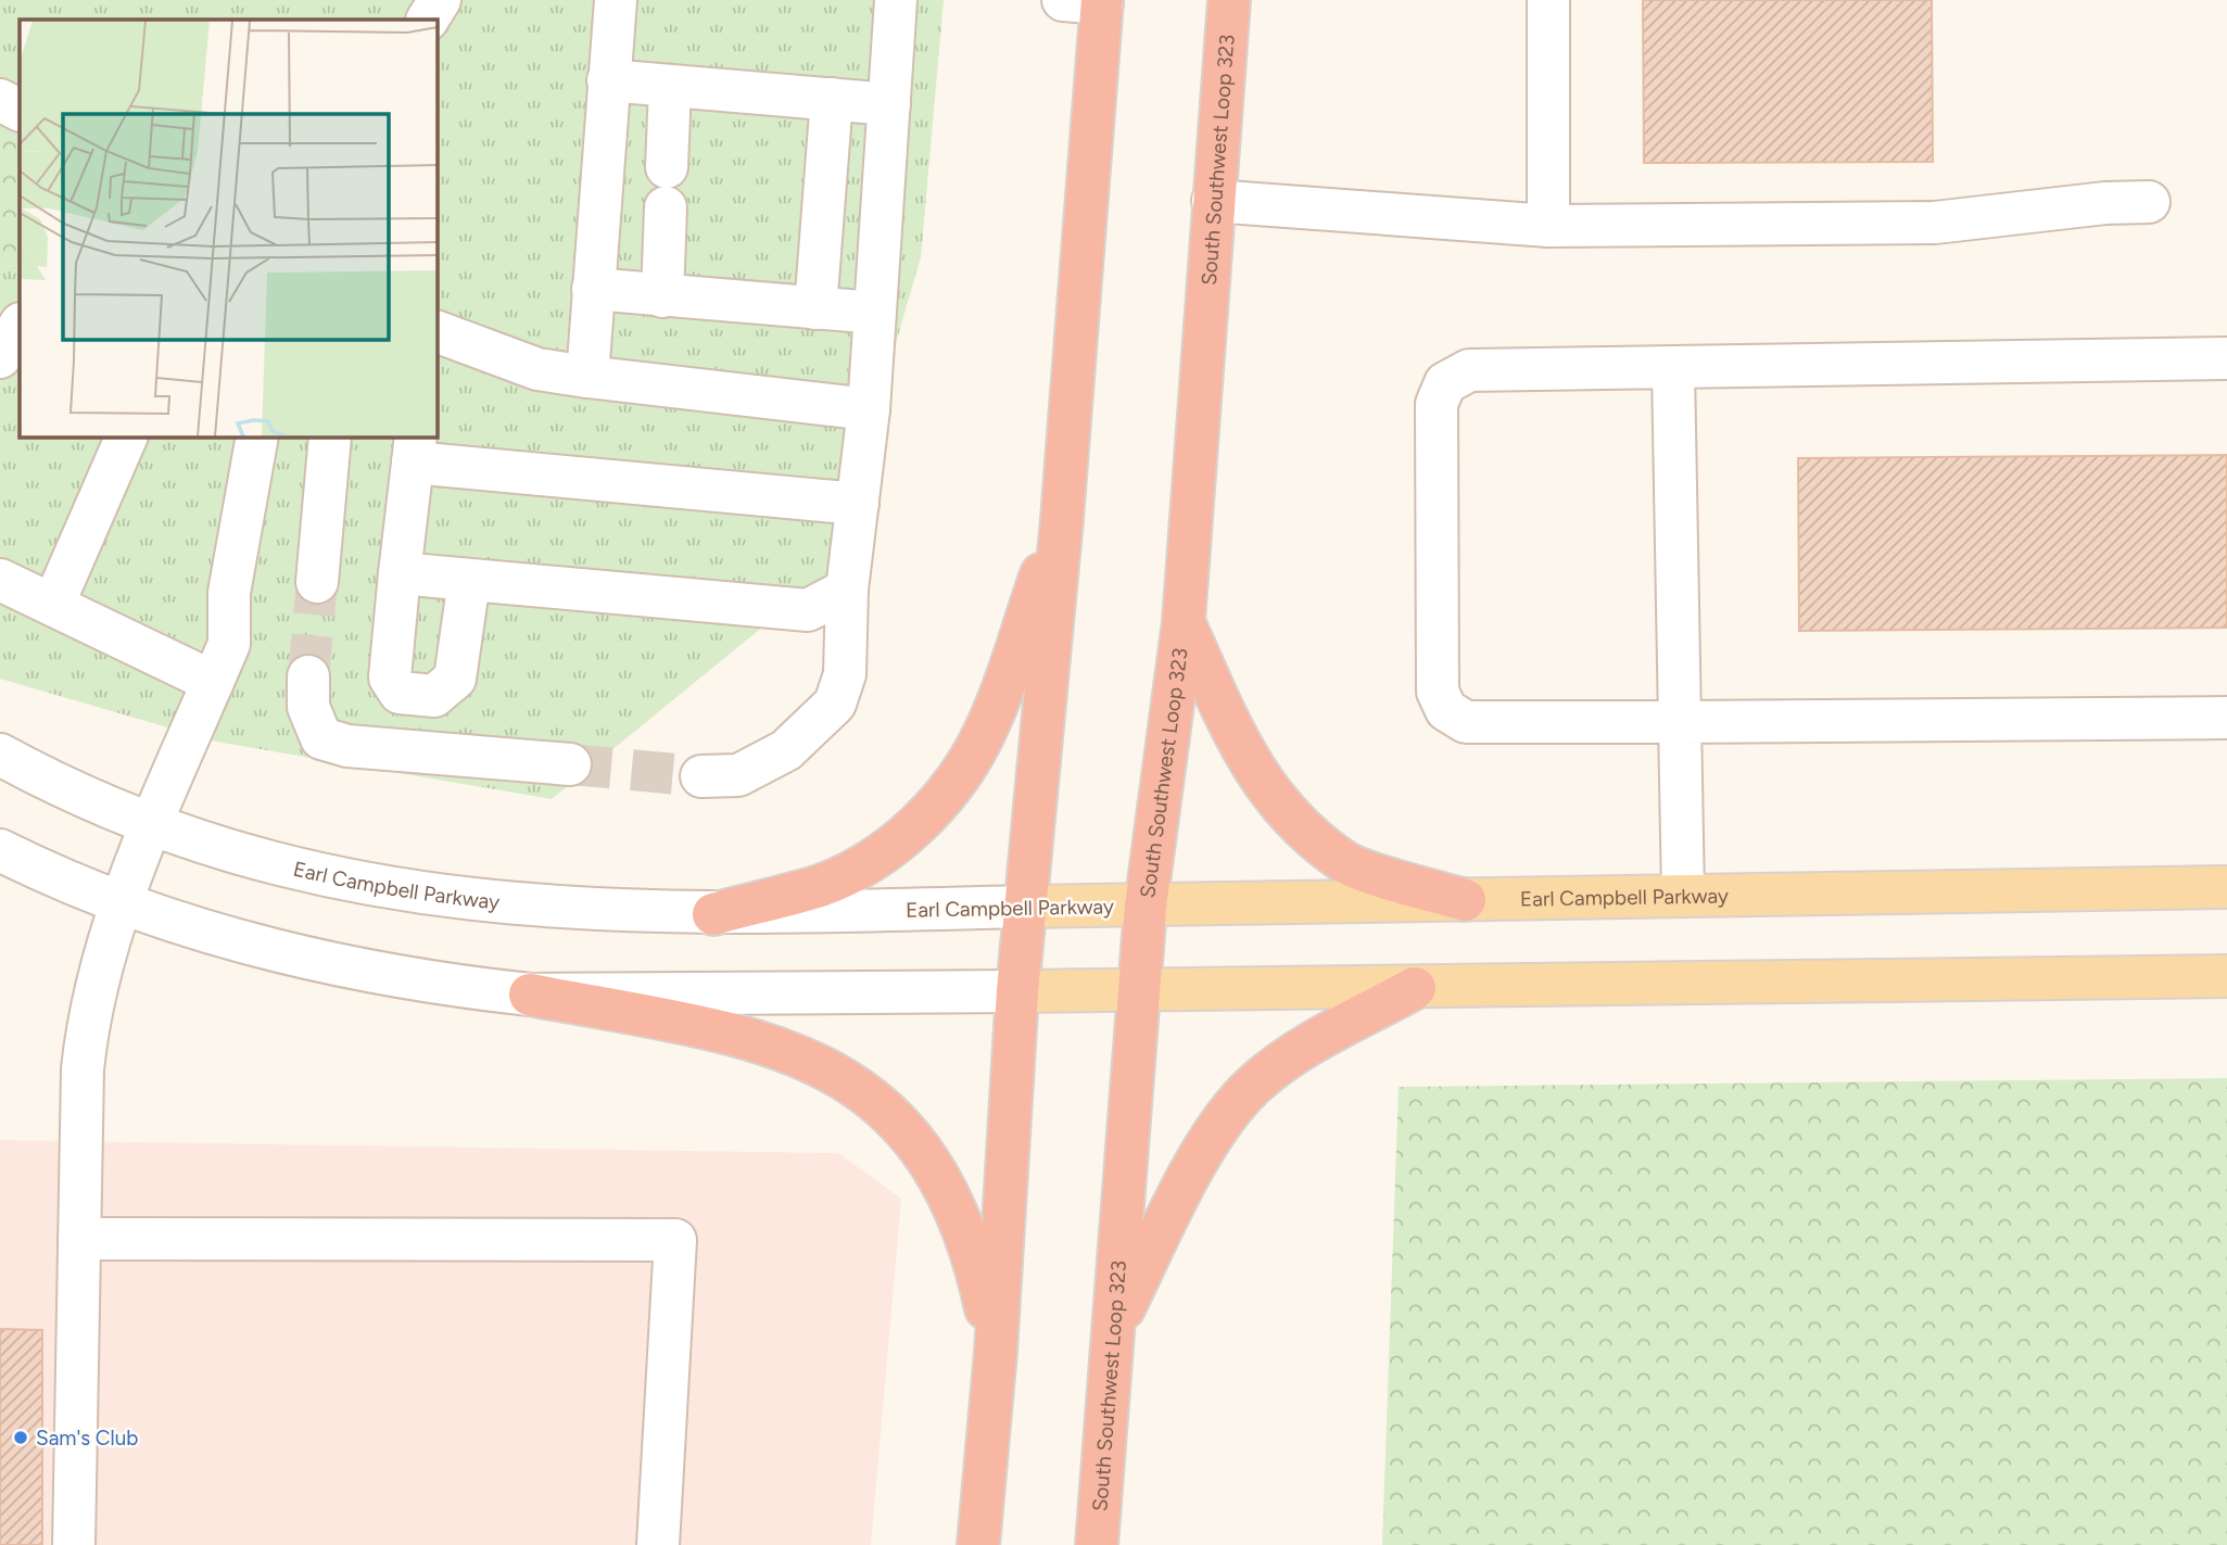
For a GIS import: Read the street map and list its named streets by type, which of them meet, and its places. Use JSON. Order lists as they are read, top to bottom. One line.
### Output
{"streets":{"highway":["South Southwest Loop 323"],"main road":["Earl Campbell Parkway"]},"crossings":[["South Southwest Loop 323","Earl Campbell Parkway"]],"places":["Sam's Club"]}
